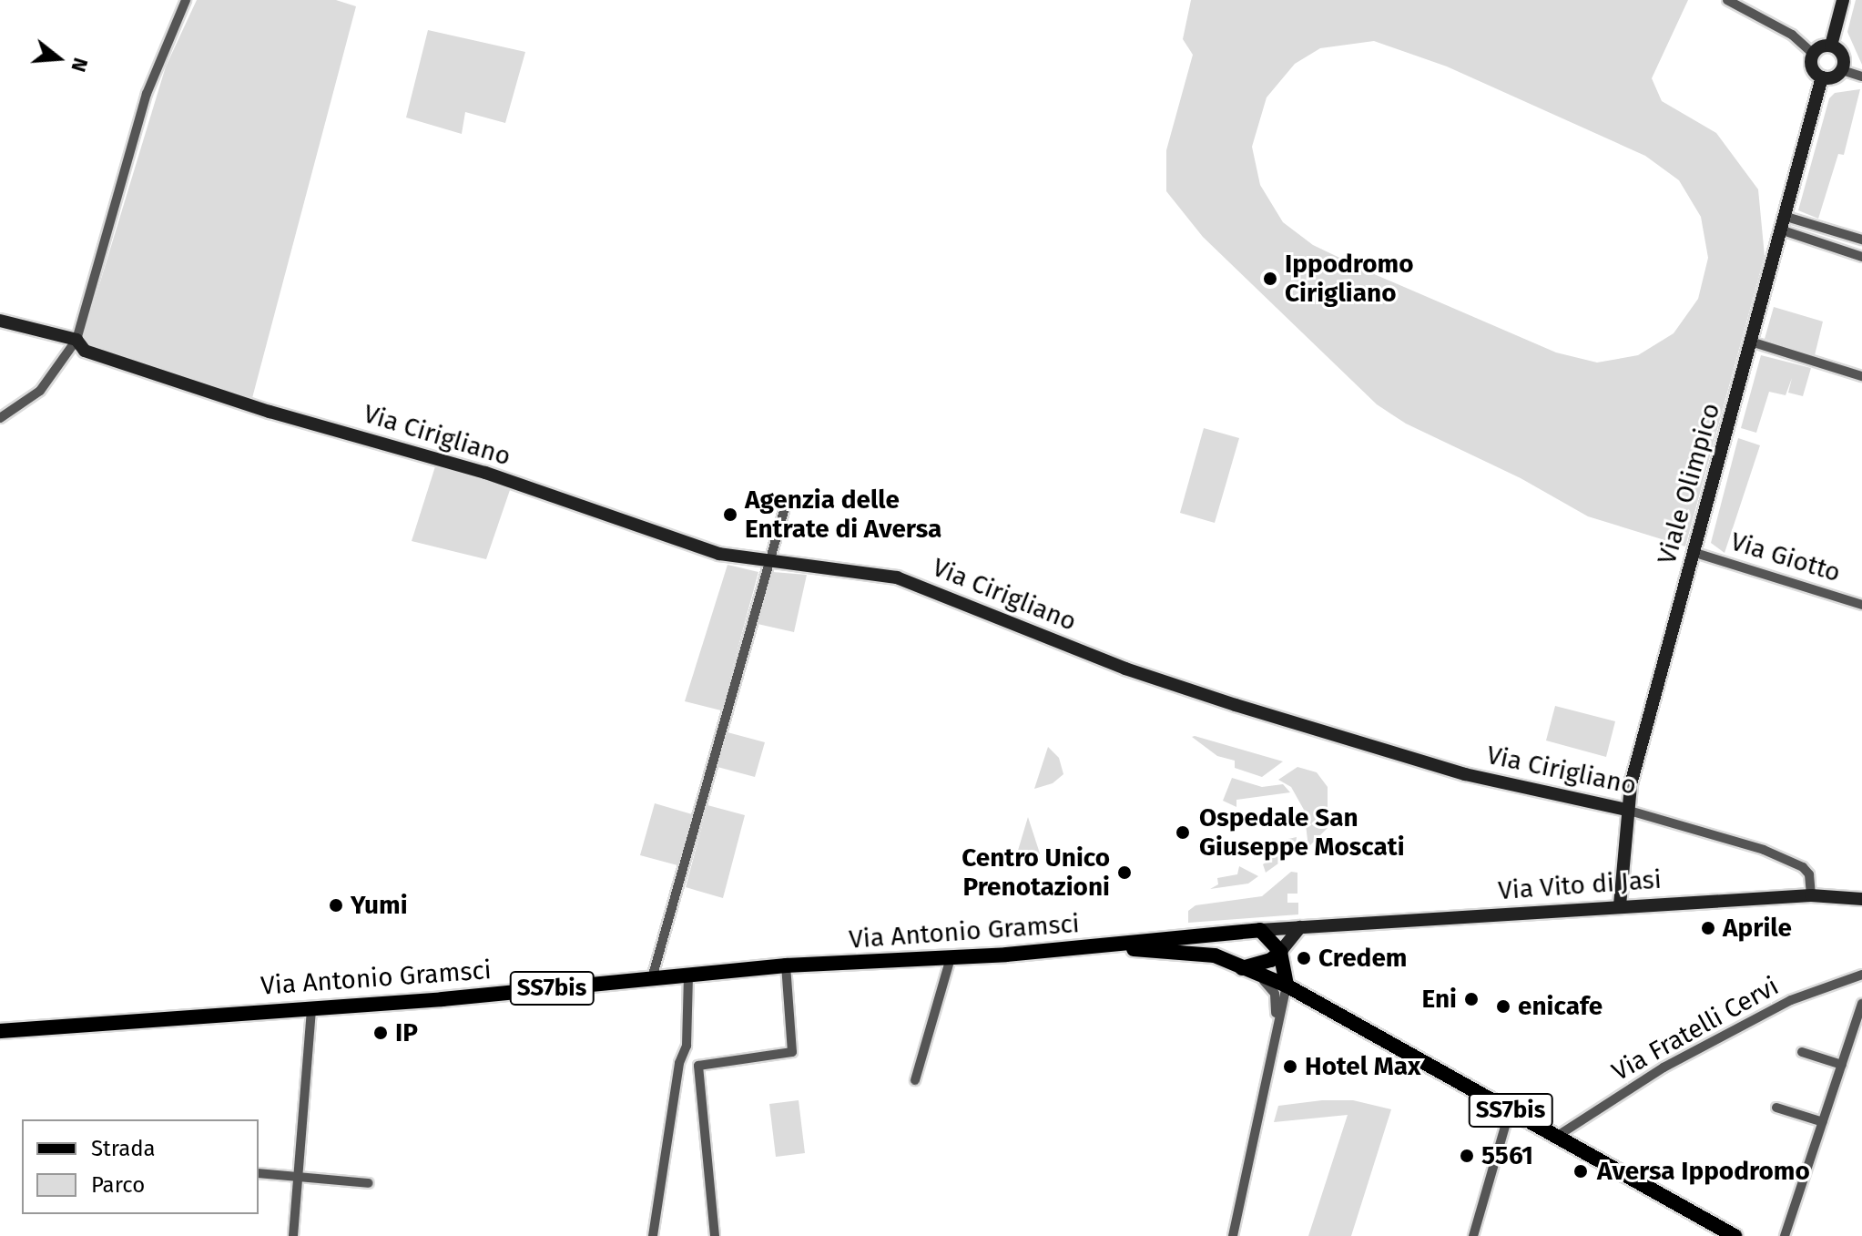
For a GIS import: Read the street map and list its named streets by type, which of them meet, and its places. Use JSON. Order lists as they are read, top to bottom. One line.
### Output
{"streets":{"main road":["Via Antonio Gramsci","SS7bis"],"street":["Via Cirigliano","Viale Olimpico","Via Giotto","Via Vito di Jasi","Via Fratelli Cervi"]},"crossings":[["Via Cirigliano","Viale Olimpico"],["Via Cirigliano","Via Vito di Jasi"],["Viale Olimpico","Via Giotto"],["Viale Olimpico","Via Vito di Jasi"],["Via Vito di Jasi","Via Antonio Gramsci"],["Via Antonio Gramsci","SS7bis"],["SS7bis","Via Fratelli Cervi"]],"places":["Ippodromo Cirigliano","Agenzia delle Entrate di Aversa","Ospedale San Giuseppe Moscati","Centro Unico Prenotazioni","Yumi","Aprile","Credem","Eni","enicafe","IP","Hotel Max","5561","Aversa Ippodromo"],"legend":["Strada","Parco"],"north":"right"}
